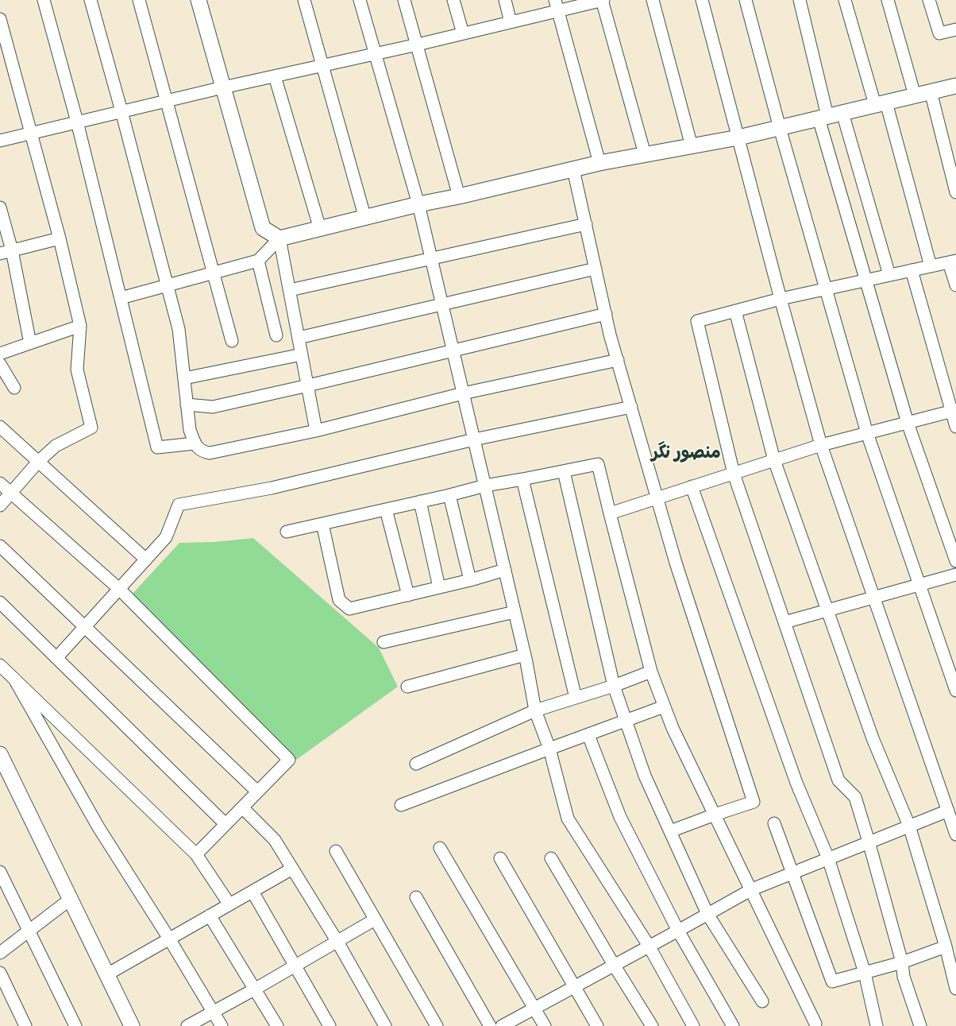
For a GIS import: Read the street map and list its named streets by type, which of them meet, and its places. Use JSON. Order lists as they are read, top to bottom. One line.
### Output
{"districts":["منصور نگر"]}
